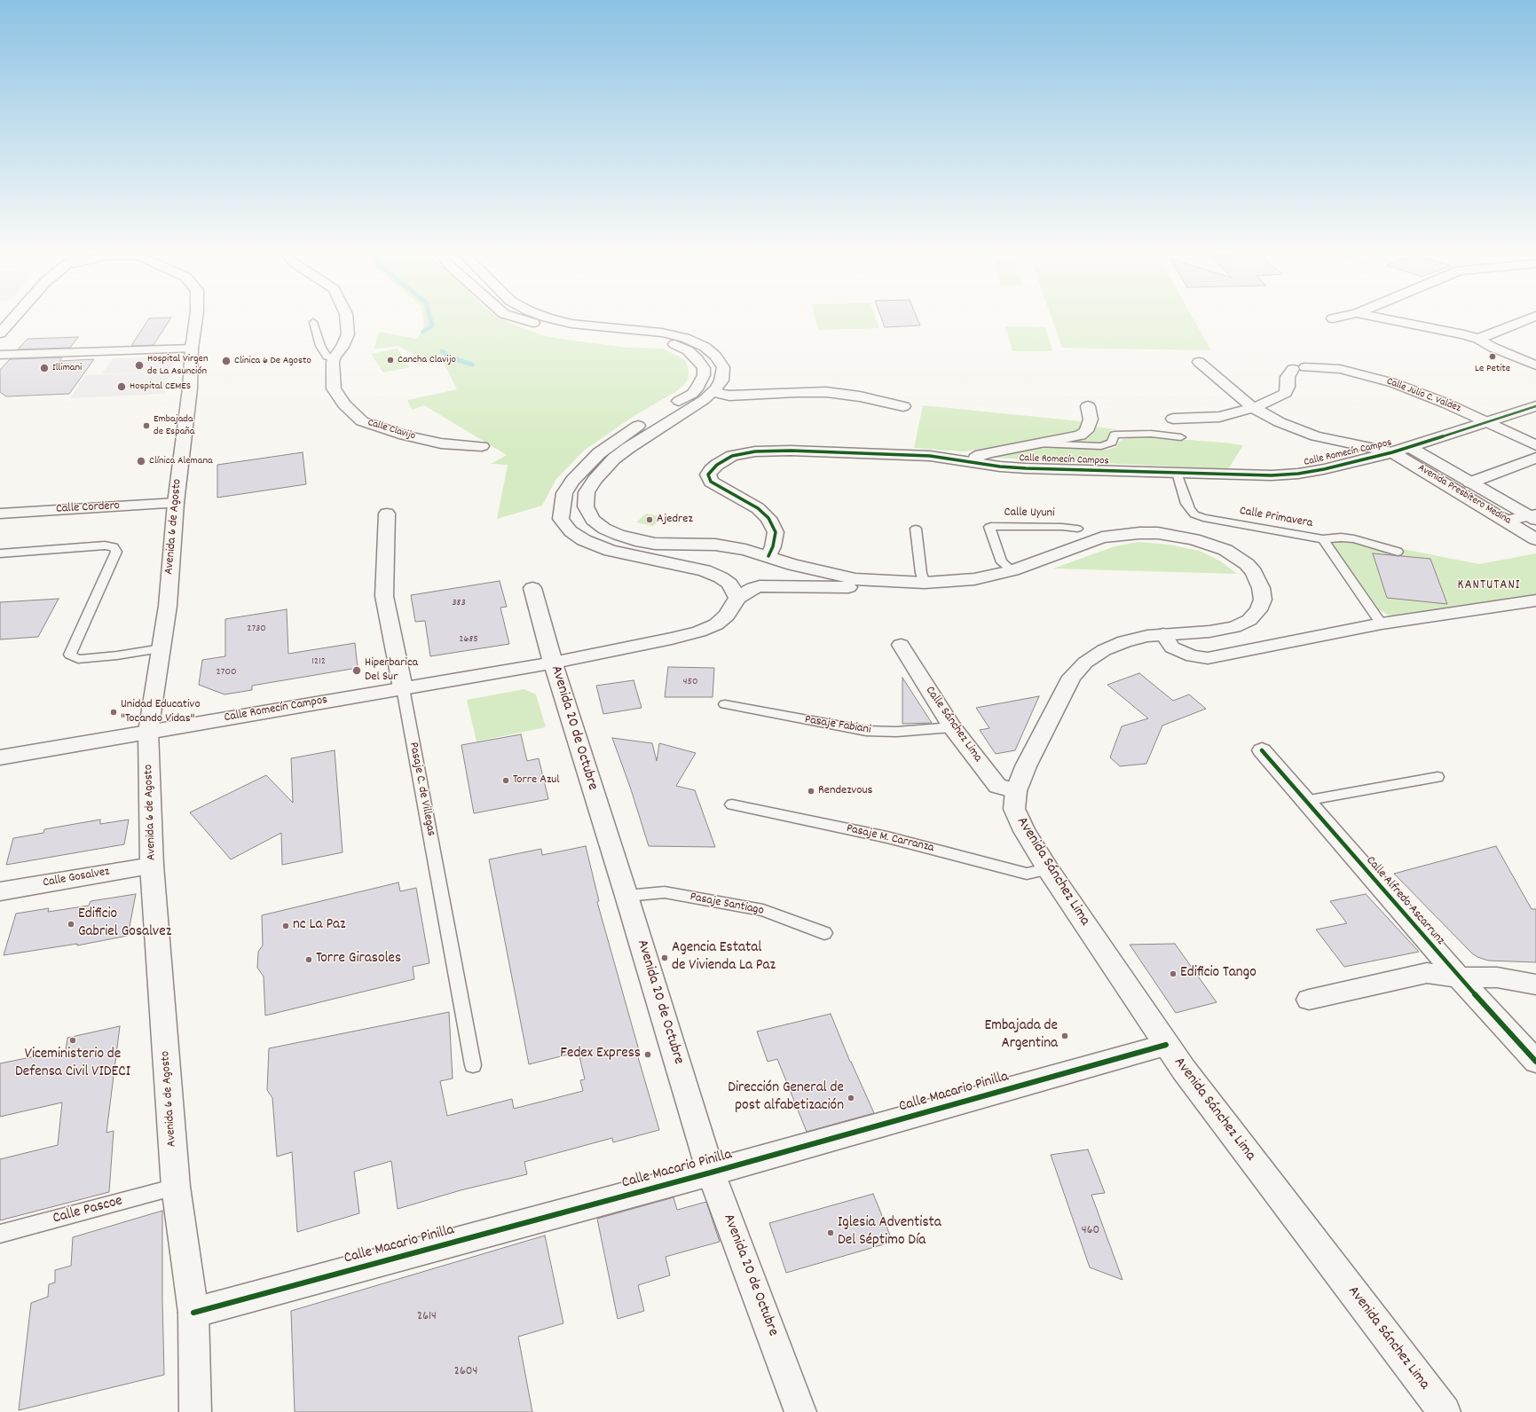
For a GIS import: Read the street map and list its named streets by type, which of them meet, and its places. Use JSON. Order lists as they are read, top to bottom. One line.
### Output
{"streets":{"main road":["Calle Julio C. Valdez","Calle Clavijo","Calle Romecín Campos","Avenida Presbítero Medina","Calle Cordero","Avenida 6 de Agosto","Calle Sánchez Lima","Avenida 20 de Octubre","Pasaje C. de Villegas","Avenida Sánchez Lima","Calle Gosalvez","Calle Alfredo Ascarrunz","Calle Macario Pinilla"],"lane":["Calle Uyuni","Calle Primavera","Pasaje Fabiani","Pasaje M. Carranza","Pasaje Santiago","Calle Pascoe"]},"crossings":[["Calle Julio C. Valdez","Calle Romecín Campos"],["Calle Romecín Campos","Avenida Presbítero Medina"],["Calle Romecín Campos","Calle Primavera"],["Calle Romecín Campos","Avenida 6 de Agosto"],["Calle Romecín Campos","Avenida 20 de Octubre"],["Calle Romecín Campos","Pasaje C. de Villegas"],["Calle Cordero","Avenida 6 de Agosto"],["Calle Uyuni","Avenida Sánchez Lima"],["Avenida 6 de Agosto","Calle Gosalvez"],["Avenida 6 de Agosto","Calle Macario Pinilla"],["Avenida 6 de Agosto","Calle Pascoe"],["Calle Sánchez Lima","Pasaje Fabiani"],["Calle Sánchez Lima","Avenida Sánchez Lima"],["Avenida 20 de Octubre","Pasaje Santiago"],["Avenida 20 de Octubre","Calle Macario Pinilla"],["Pasaje M. Carranza","Avenida Sánchez Lima"],["Avenida Sánchez Lima","Calle Macario Pinilla"]],"districts":["KANTUTANI"],"places":["Le Petite","Cancha Clavijo","Clinica 6 De Agosto","Hospital Virgen de La Asunción","Illimani","Hospital CEMES","Embajada de España","Clínica Alemana","Ajedrez","Hiperbarica Del Sur","Unidad Educativo \"Tocando Vidas\"","Torre Azul","Rendezvous","Edificio Gabriel Gosalvez","nc La Paz","Agencia Estatal de Vivienda La Paz","Torre Girasoles","Edificio Tango","Embajada de Argentina","Viceministerio de Defensa Civil VIDECI","Fedex Express","Dirección General de post alfabetización","Iglesia Adventista Del Séptimo Día"],"house_numbers":["383","2730","2685","1212","2700","450","460","2614","2604"]}
